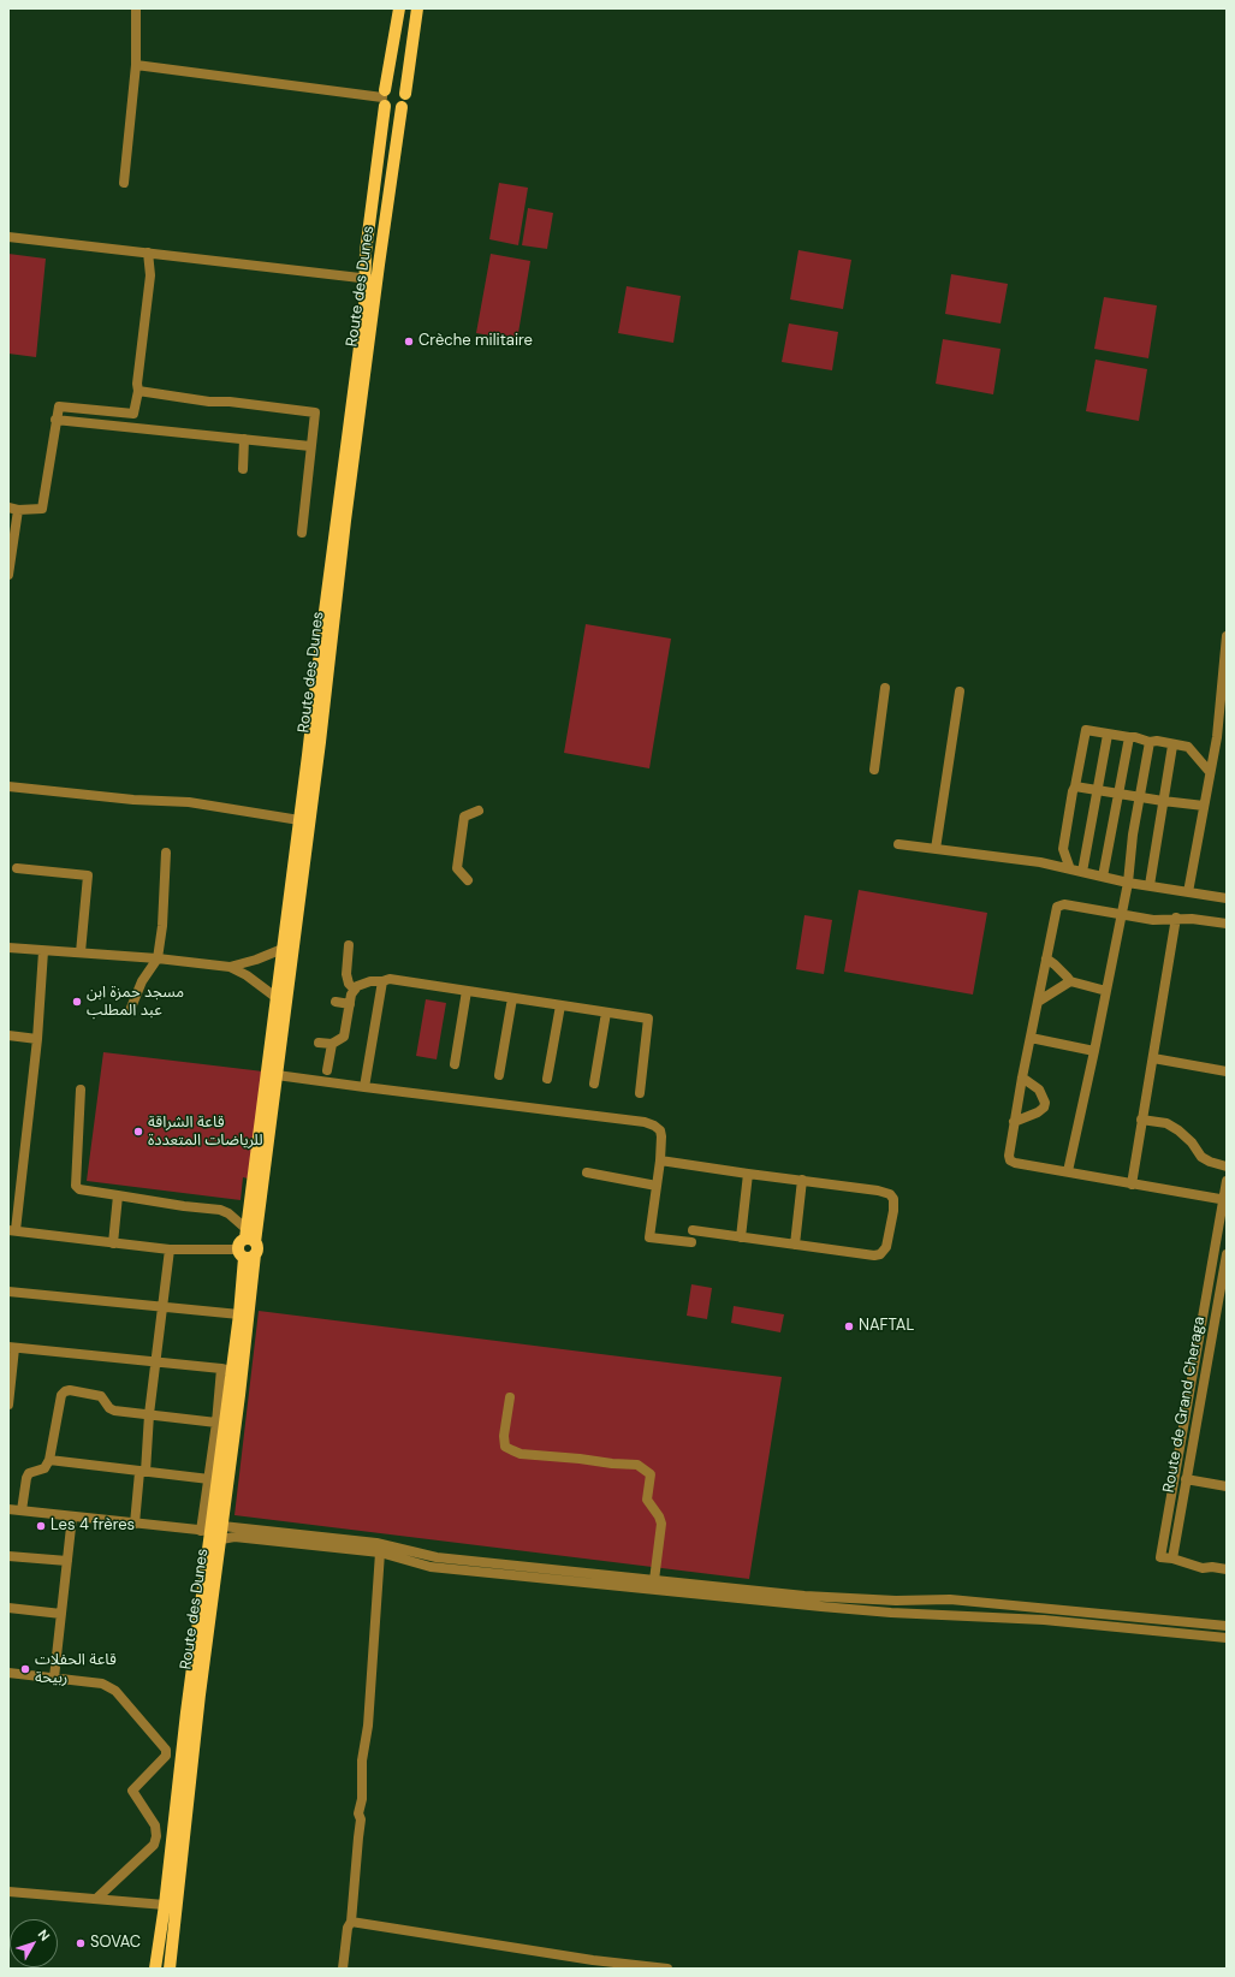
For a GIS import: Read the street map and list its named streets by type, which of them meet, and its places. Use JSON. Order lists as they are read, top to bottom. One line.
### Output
{"streets":{"main road":["Route des Dunes"],"street":["Route de Grand Cheraga"]},"places":["Crèche militaire","مسجد حمزة ابن عبد المطلب","قاعة الشراقة للرياضات المتعددة","NAFTAL","Les 4 frères","قاعة الحفلات ربيحة","SOVAC"],"north":"top right"}
